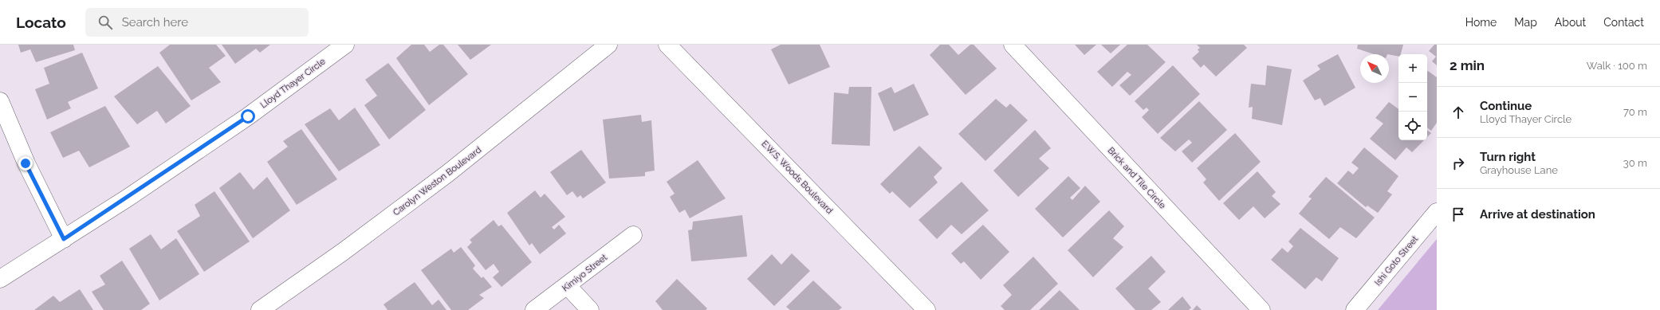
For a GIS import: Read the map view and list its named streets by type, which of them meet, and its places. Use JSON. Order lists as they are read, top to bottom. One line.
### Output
{"streets":{"street":["Lloyd Thayer Circle","E.W.S. Woods Boulevard","Brick and Tile Circle","Carolyn Weston Boulevard","Ishi Goto Street","Kimiyo Street"]},"north":"top left","page":{"header":"Locato","search":"Search here","nav":["Home","Map","About","Contact"],"heading":["2 min","Walk · 100 m"],"map_buttons":["+","−"],"list":[["Continue","Lloyd Thayer Circle","70 m"],["Turn right","Grayhouse Lane","30 m"],"Arrive at destination"]}}
